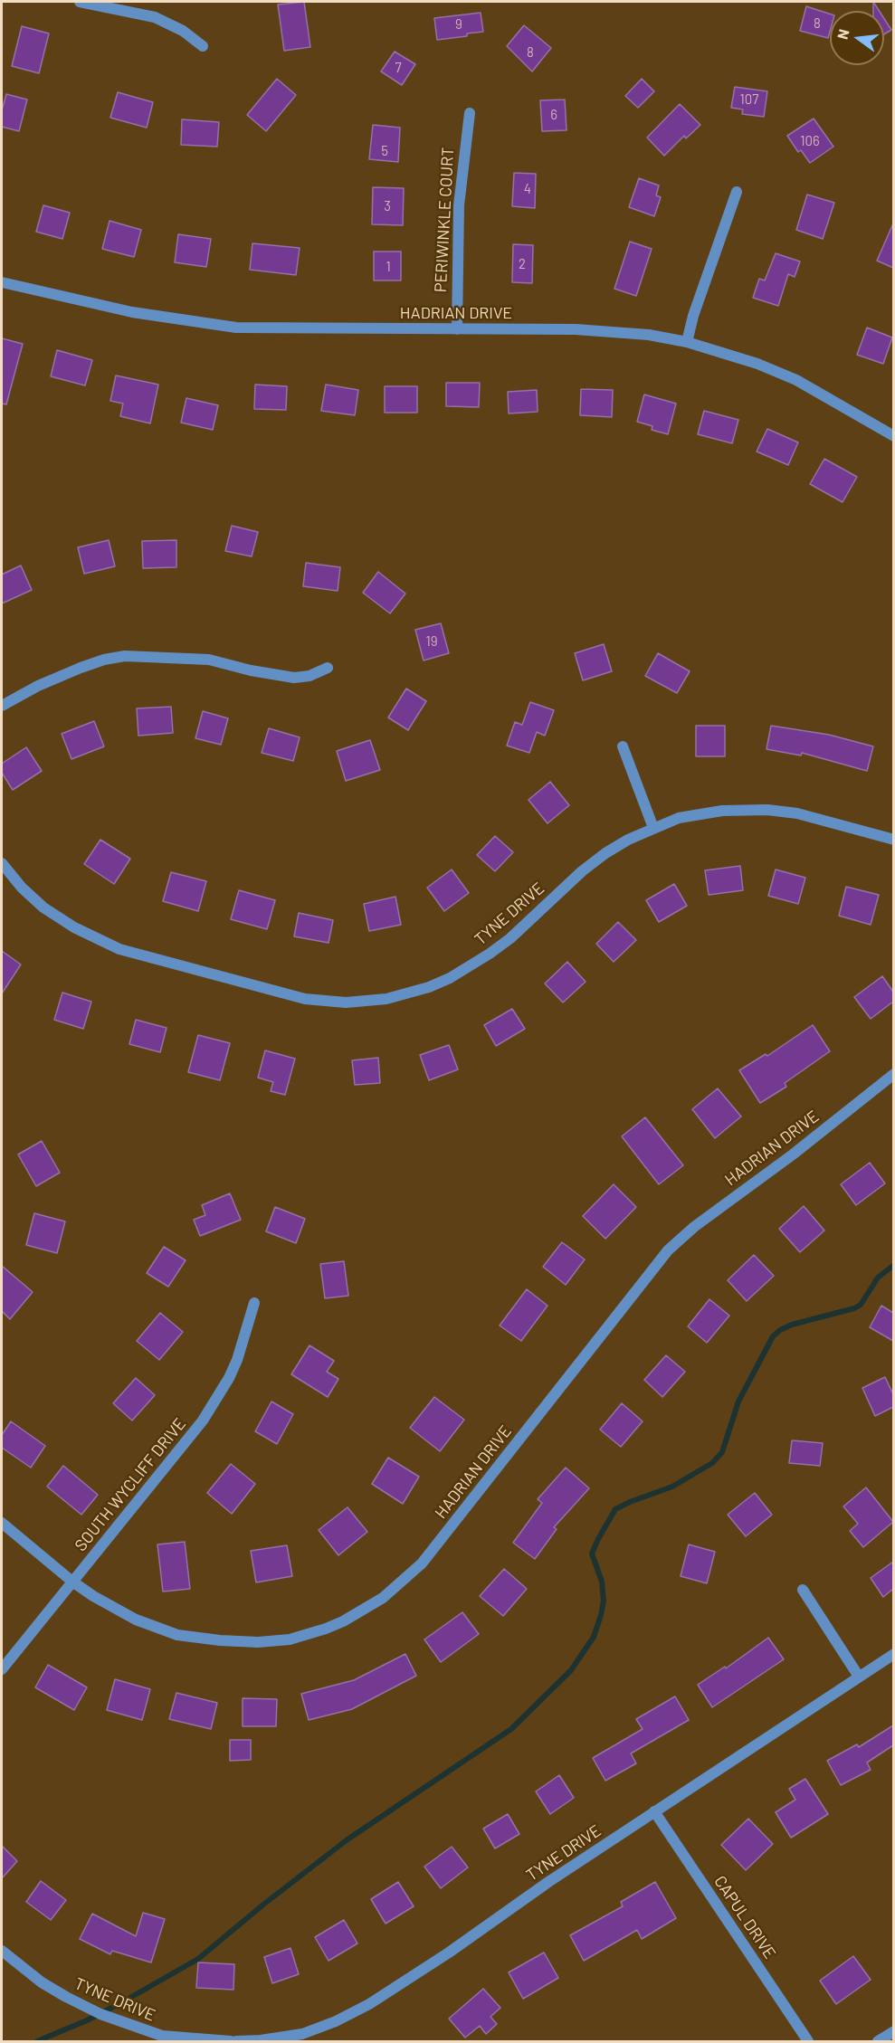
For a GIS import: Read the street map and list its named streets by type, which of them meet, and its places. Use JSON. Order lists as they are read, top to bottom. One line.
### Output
{"streets":{"street":["PERIWINKLE COURT","HADRIAN DRIVE","TYNE DRIVE","SOUTH WYCLIFF DRIVE","CAPUL DRIVE"]},"crossings":[["PERIWINKLE COURT","HADRIAN DRIVE"],["HADRIAN DRIVE","SOUTH WYCLIFF DRIVE"],["TYNE DRIVE","CAPUL DRIVE"]],"house_numbers":["8","9","8","7","107","6","106","5","4","3","2","1","19"],"north":"left"}
